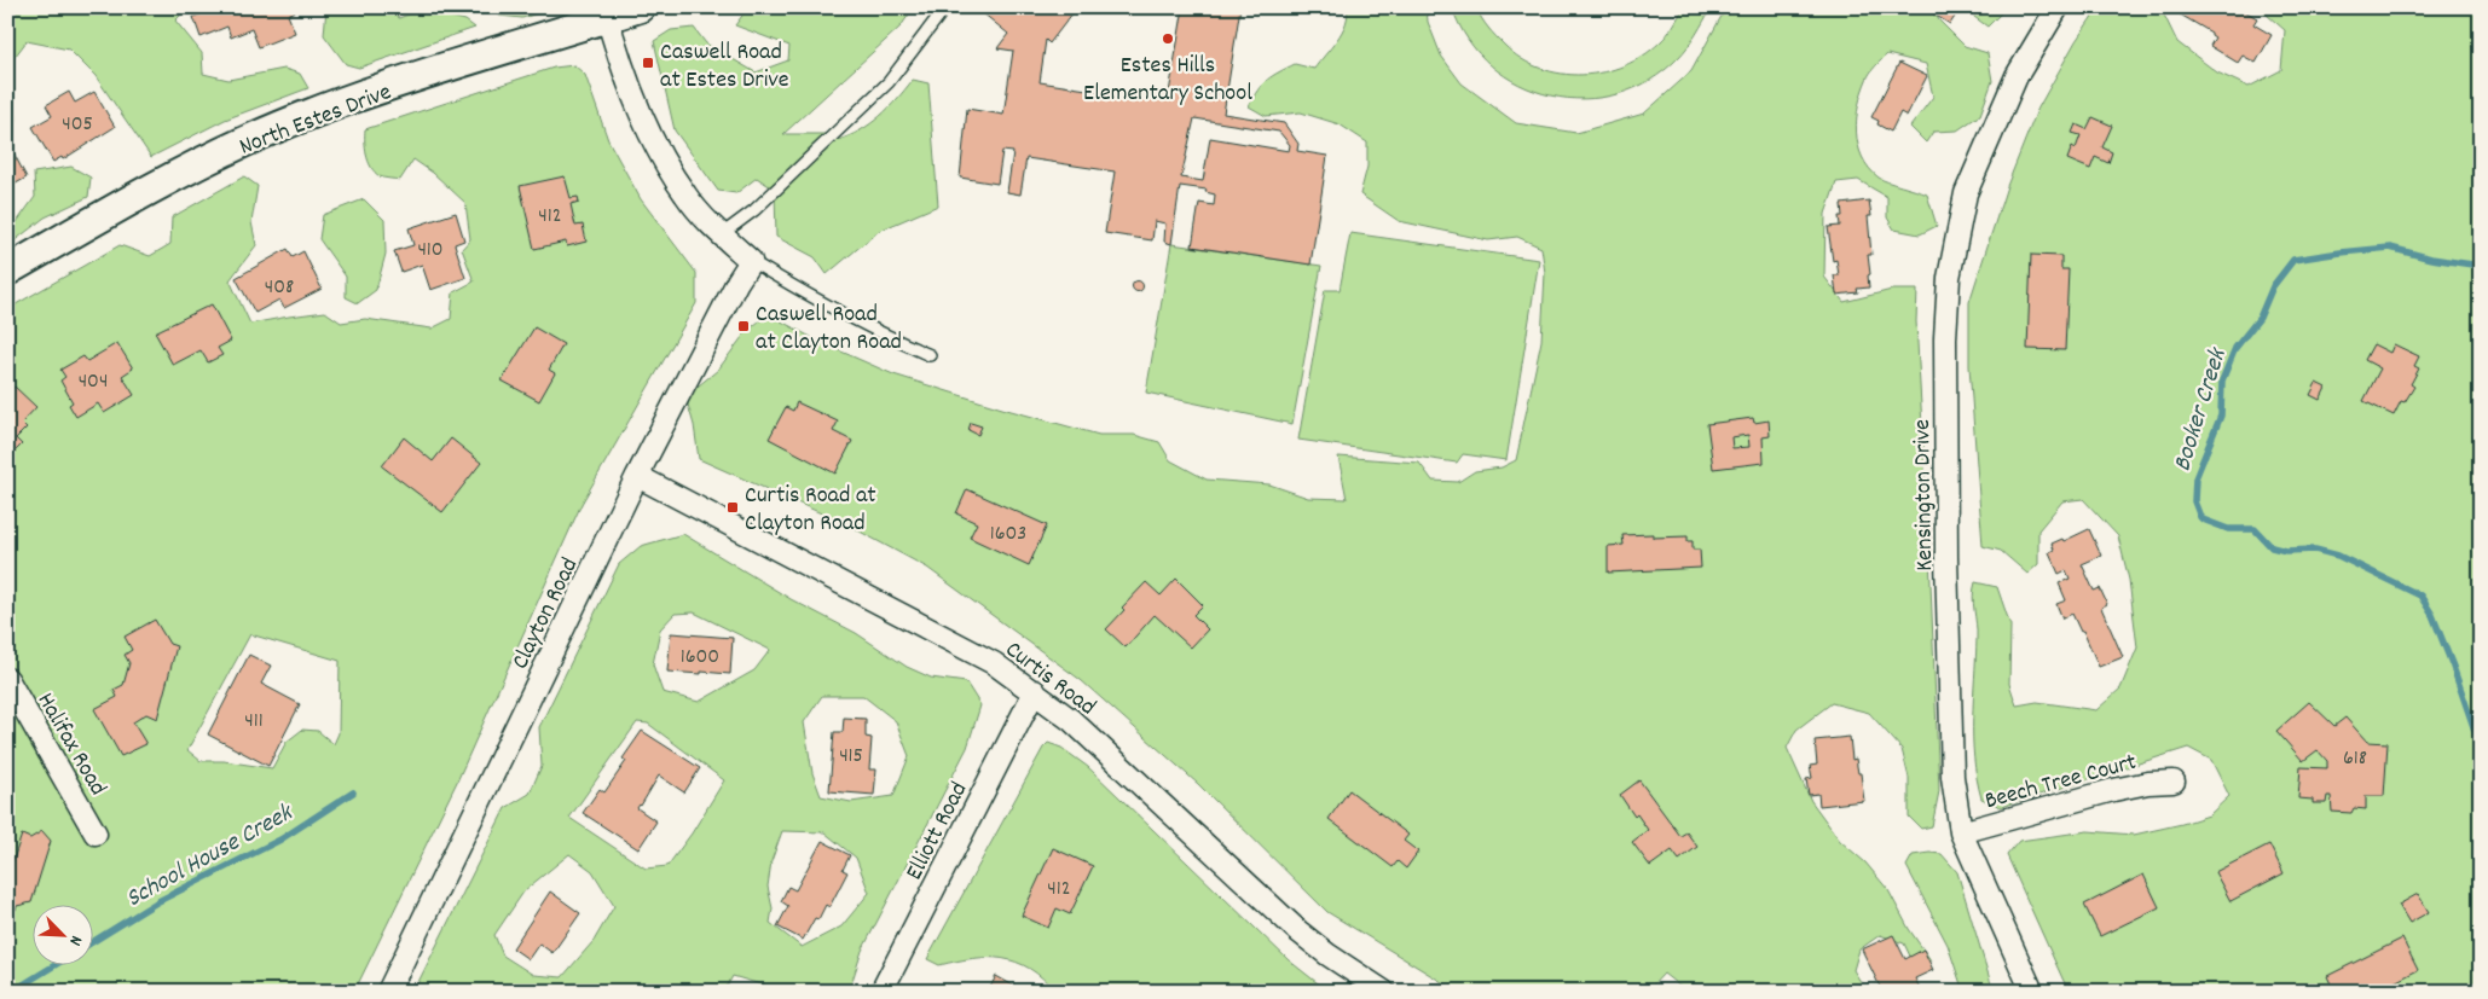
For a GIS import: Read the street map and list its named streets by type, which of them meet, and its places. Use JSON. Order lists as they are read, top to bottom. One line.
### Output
{"streets":{"main road":["North Estes Drive"],"street":["Kensington Drive","Clayton Road","Curtis Road","Halifax Road","Beech Tree Court","Elliott Road"]},"crossings":[["Kensington Drive","Beech Tree Court"],["Clayton Road","Curtis Road"],["Curtis Road","Elliott Road"]],"water":["Booker Creek","School House Creek"],"places":{"other":["Estes Hills Elementary School"],"transit":["Caswell Road at Estes Drive","Caswell Road at Clayton Road","Curtis Road at Clayton Road"]},"house_numbers":["405","412","410","408","404","1603","1600","411","415","618","412"],"north":"bottom right"}
